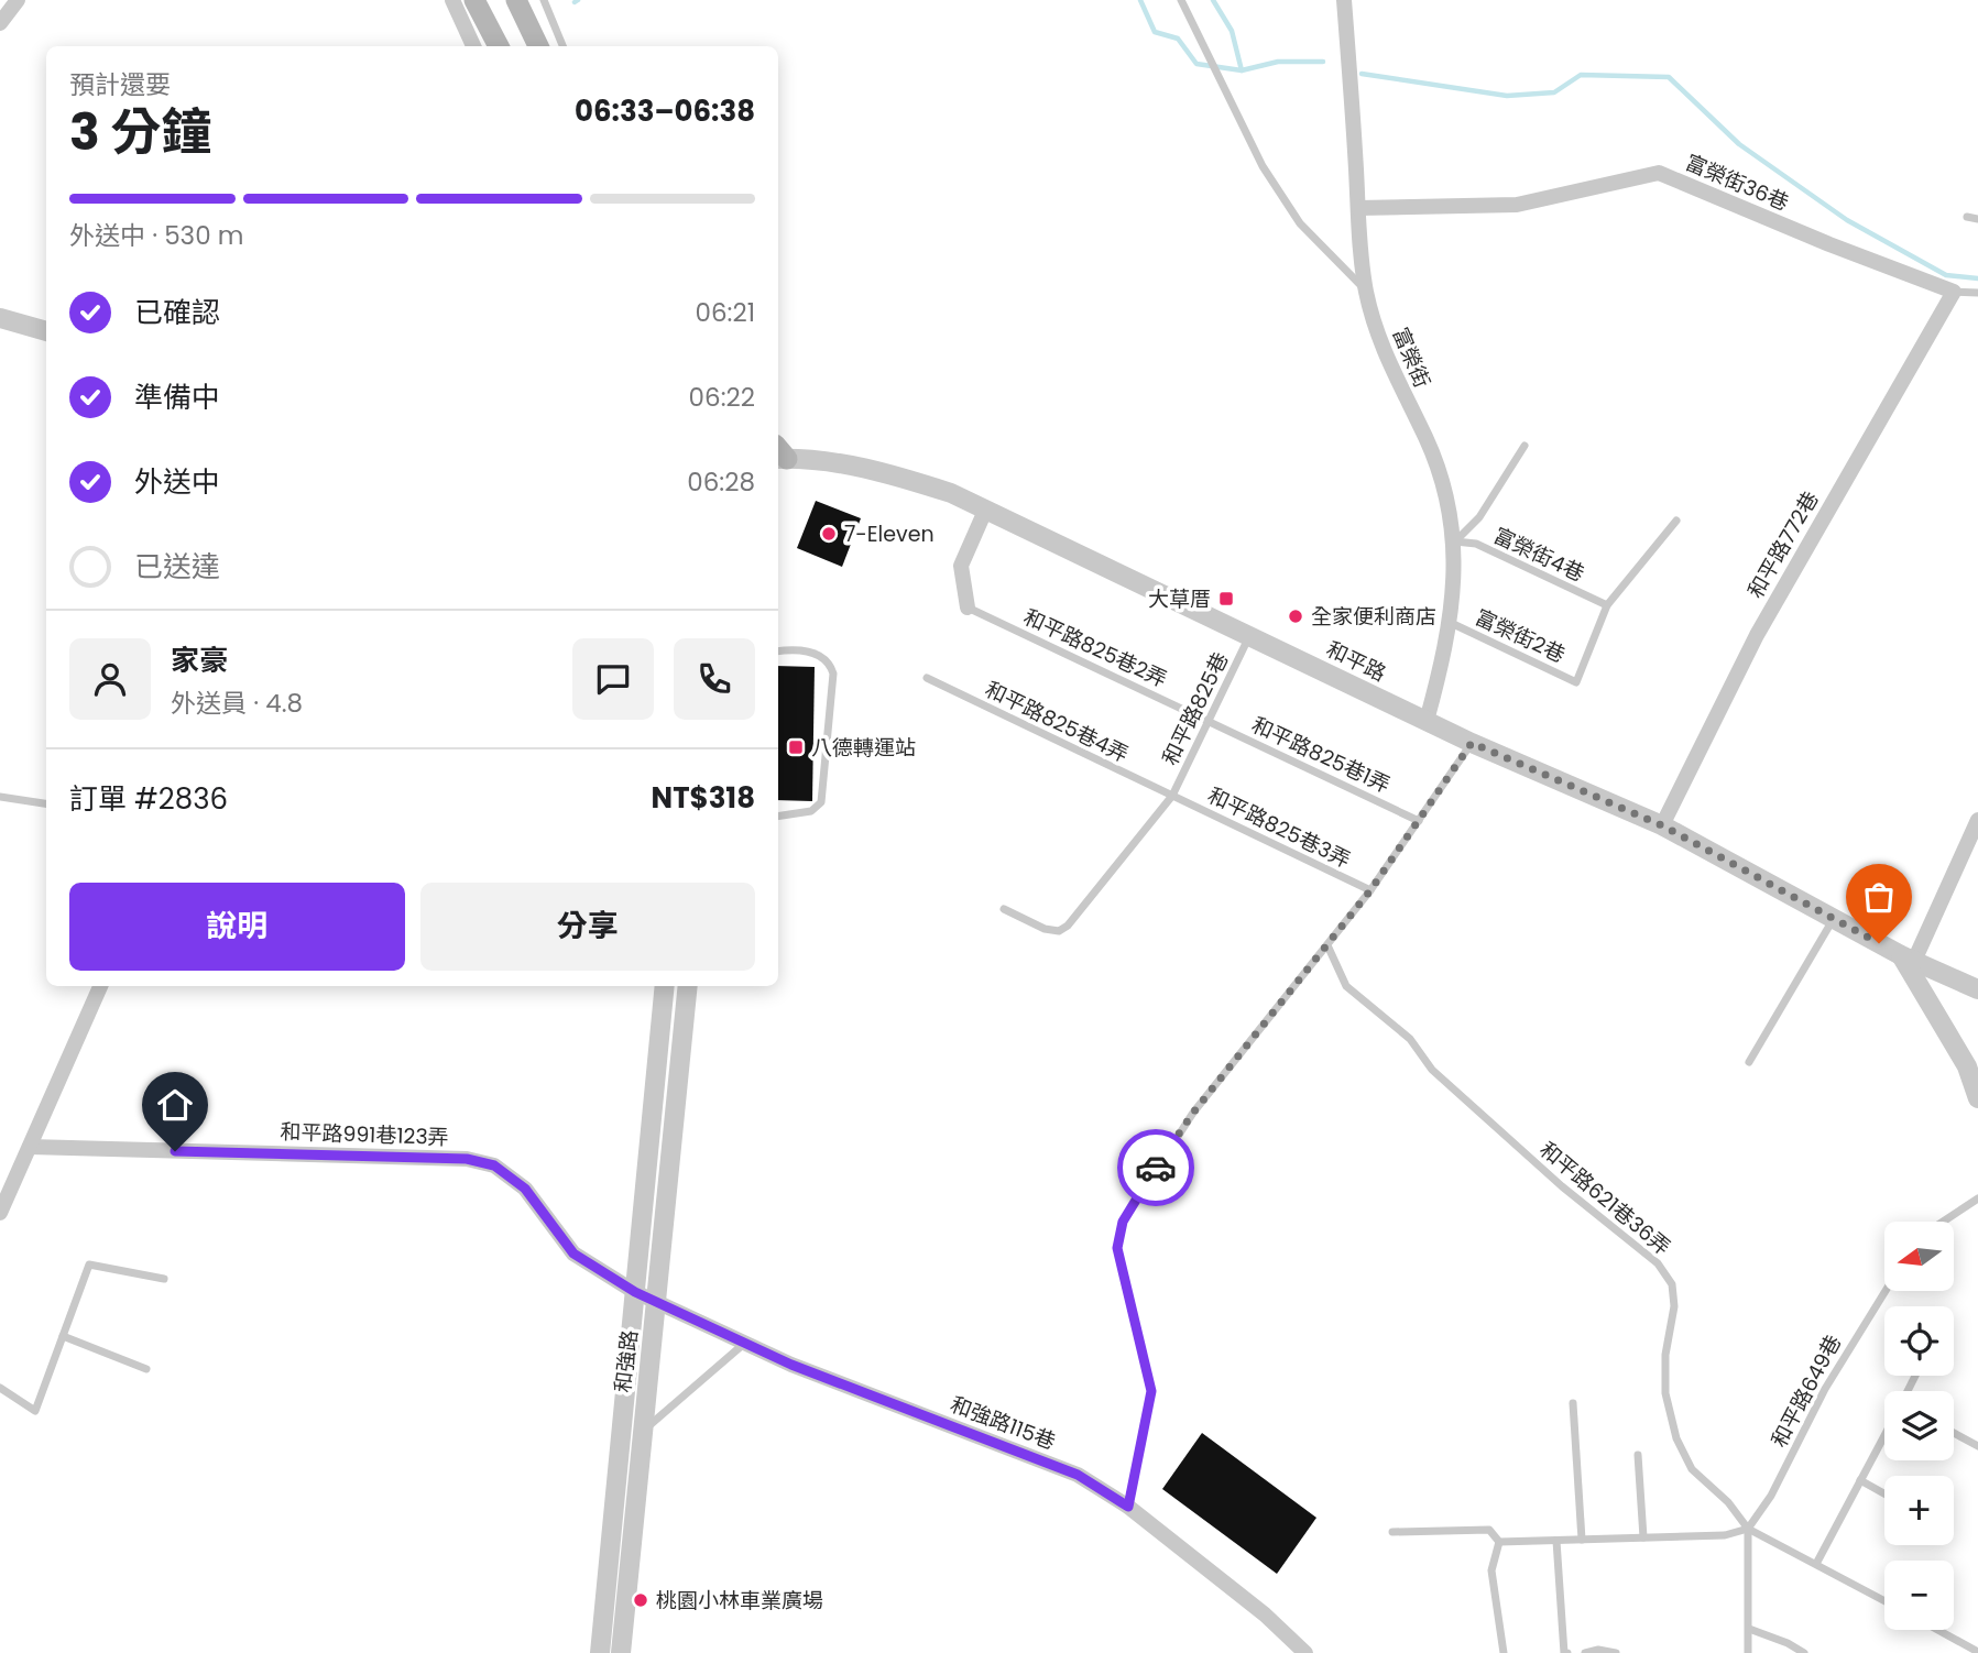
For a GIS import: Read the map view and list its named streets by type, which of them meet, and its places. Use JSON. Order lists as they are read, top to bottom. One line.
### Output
{"streets":{"street":["富榮街36巷","富榮街","和平路772巷","和平路","和平路991巷123弄","和強路","和強路115巷"],"lane":["富榮街4巷","富榮街2巷","和平路825巷2弄","和平路825巷","和平路825巷4弄","和平路825巷1弄","和平路825巷3弄","和平路621巷36弄","和平路649巷"]},"crossings":[["富榮街36巷","富榮街"],["富榮街36巷","和平路772巷"],["富榮街","富榮街4巷"],["富榮街","富榮街2巷"],["富榮街","和平路"],["和平路772巷","和平路"],["富榮街4巷","富榮街2巷"],["和平路825巷2弄","和平路825巷"],["和平路825巷2弄","和平路825巷1弄"],["和平路","和平路825巷"],["和平路825巷","和平路825巷4弄"],["和平路825巷","和平路825巷1弄"],["和平路825巷","和平路825巷3弄"],["和平路825巷4弄","和平路825巷3弄"],["和平路991巷123弄","和強路"],["和平路991巷123弄","和強路115巷"],["和平路621巷36弄","和平路649巷"],["和強路","和強路115巷"]],"places":{"other":["7-Eleven","全家便利商店","桃園小林車業廣場"],"transit":["大草厝","八德轉運站"]},"north":"left","page":{"heading":["3 分鐘","預計還要","06:33–06:38"],"panel":["家豪","外送員 · 4.8","訂單 #2836","NT$318"],"bar":"外送中 · 530 m","list":[["已確認","06:21"],["準備中","06:22"],["外送中","06:28"],"已送達"],"buttons":["說明","分享"],"map_buttons":["+","−"]}}
